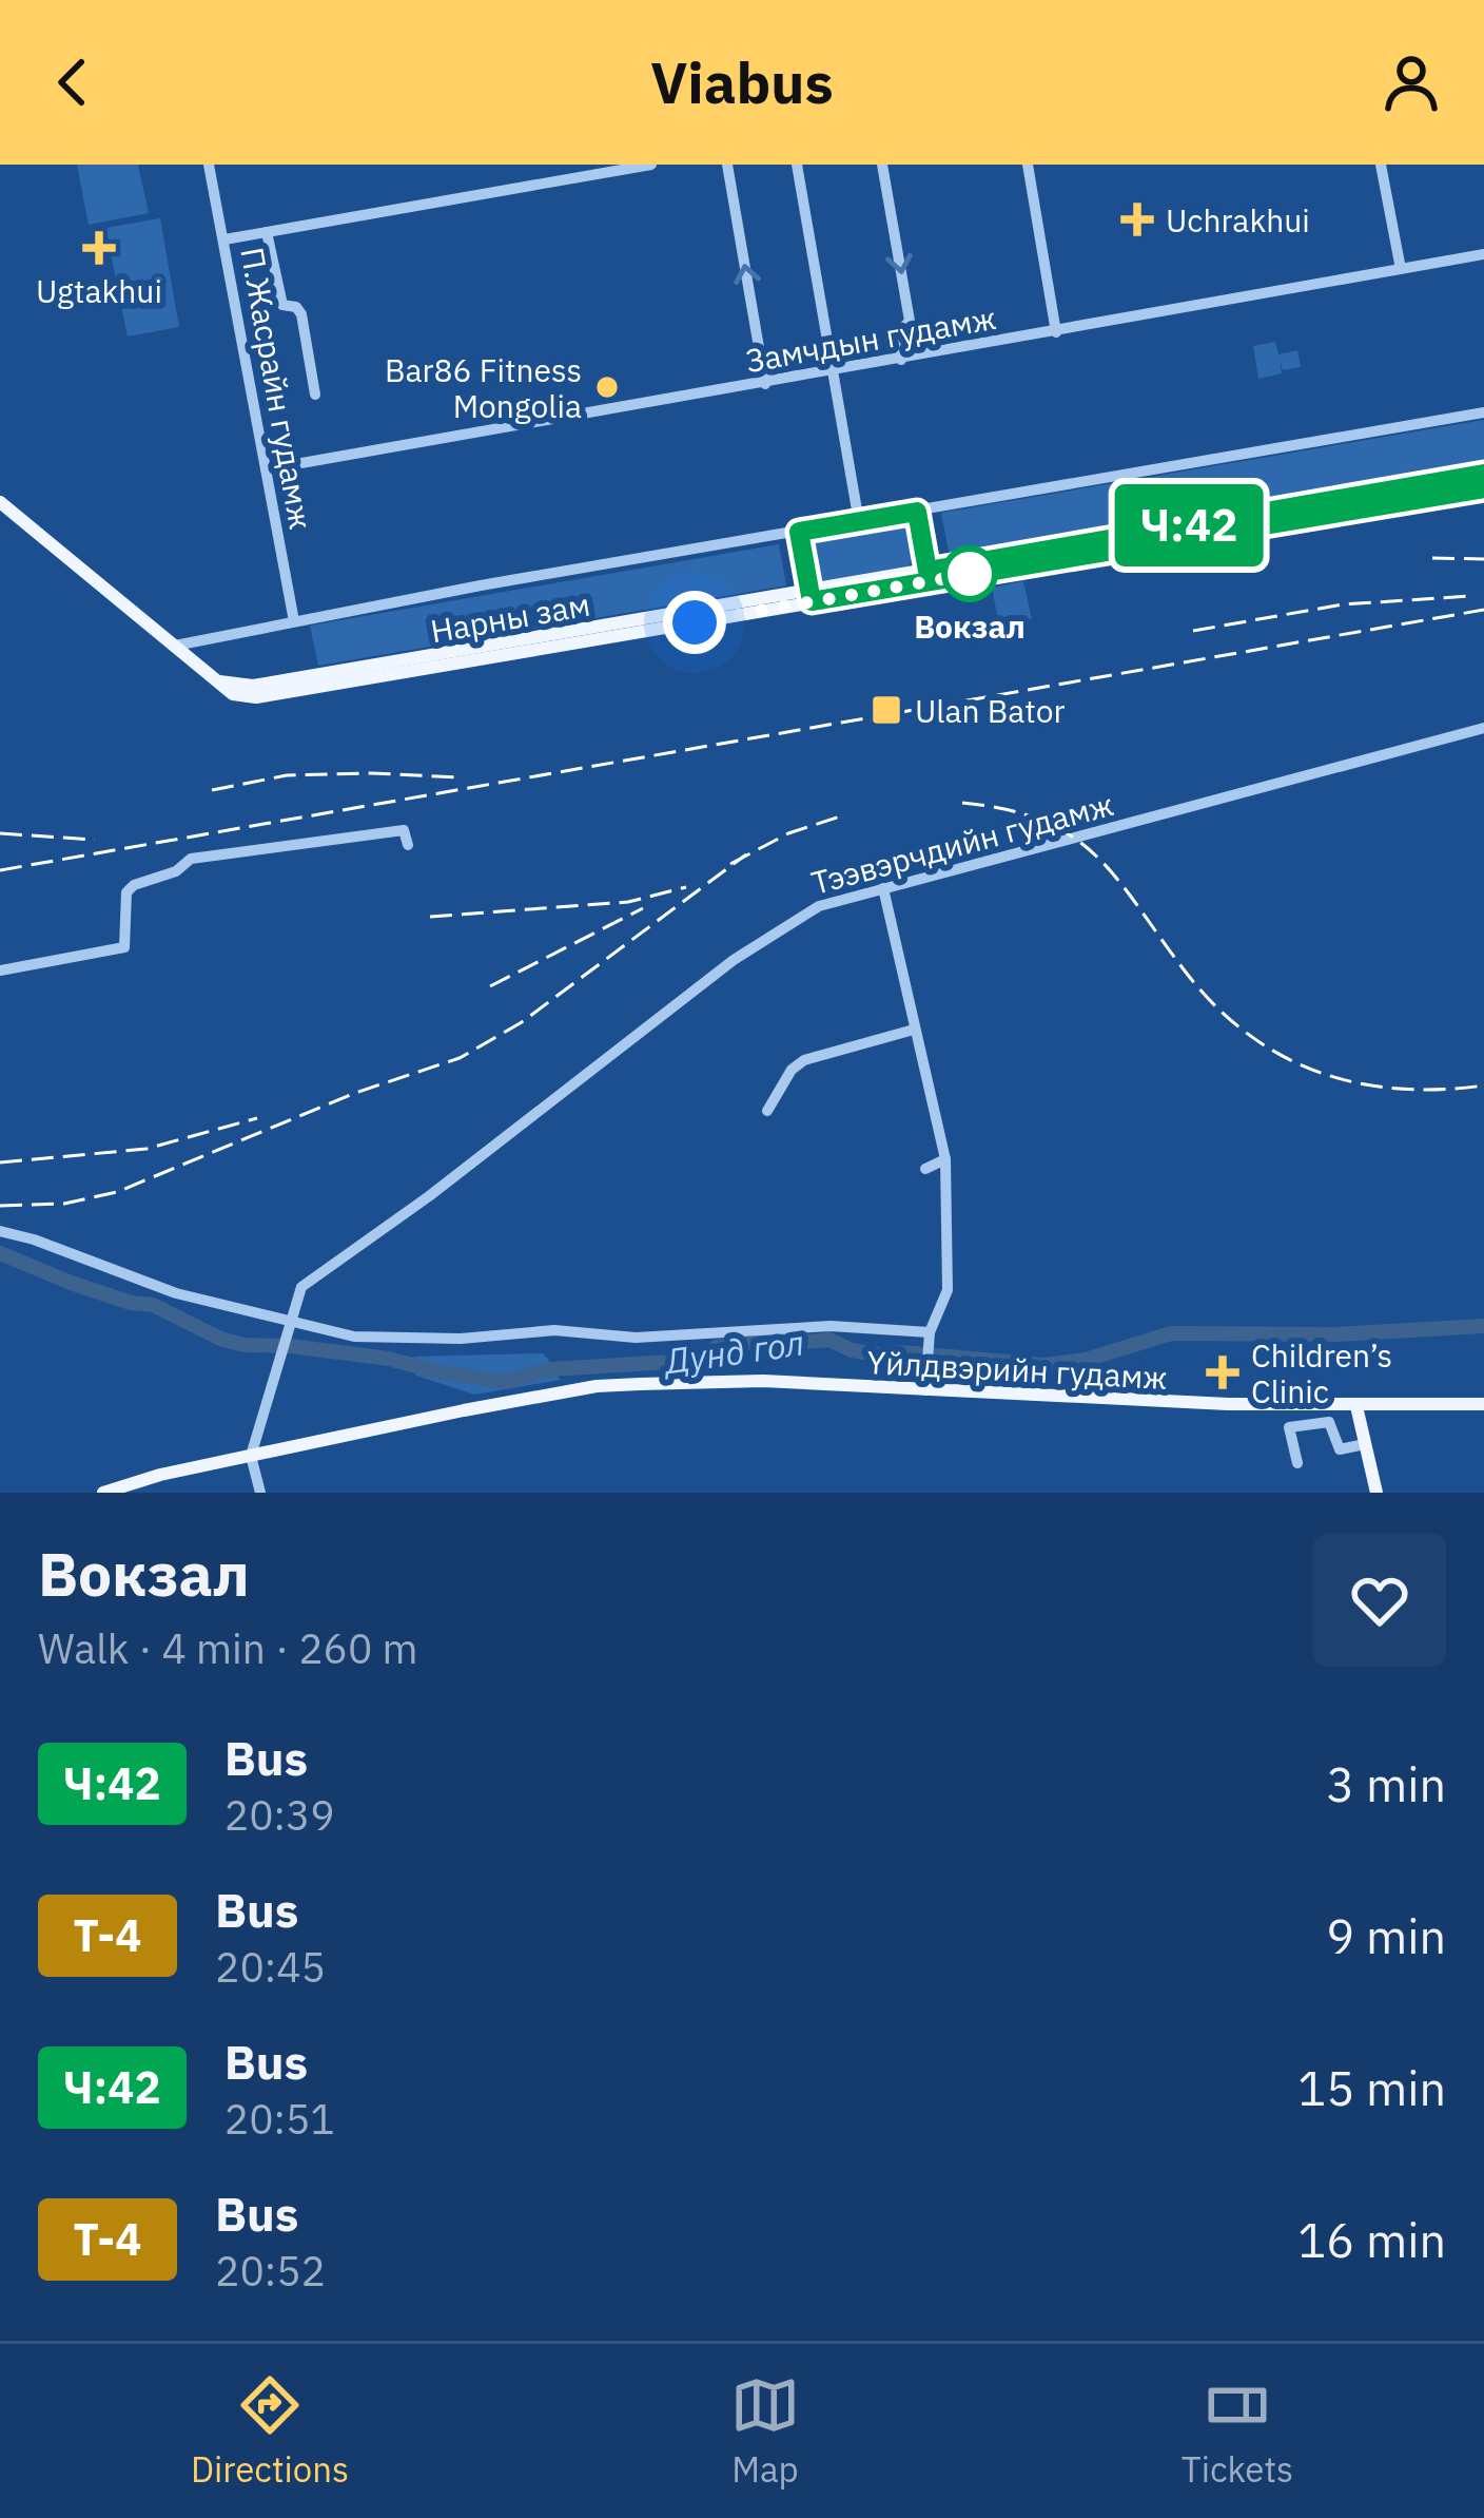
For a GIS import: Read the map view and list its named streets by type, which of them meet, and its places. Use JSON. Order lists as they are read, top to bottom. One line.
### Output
{"streets":{"main road":["Нарны зам","Yйлдвэрийн гудамж"],"street":["Замчдын гудамж","П.Жасрайн гудамж","Тээвэрчдийн гудамж"]},"crossings":[["Замчдын гудамж","П.Жасрайн гудамж"],["Тээвэрчдийн гудамж","Yйлдвэрийн гудамж"]],"water":["Дунд гол"],"places":{"health":["Uchrakhui","Ugtakhui","Children’s Clinic"],"other":["Bar86 Fitness Mongolia","Вокзал"],"transit":["Ulan Bator"]},"lines":["bus line Ч:42"],"page":{"header":"Viabus","on_map":"Ч:42","heading":["Вокзал","Walk · 4 min · 260 m"],"list":[{"mark":"Ч:42","name":"Bus","note":"20:39","value":"3 min"},{"mark":"Т-4","name":"Bus","note":"20:45","value":"9 min"},{"mark":"Ч:42","name":"Bus","note":"20:51","value":"15 min"},{"mark":"Т-4","name":"Bus","note":"20:52","value":"16 min"}],"tabs":["Directions","Map","Tickets"]}}
